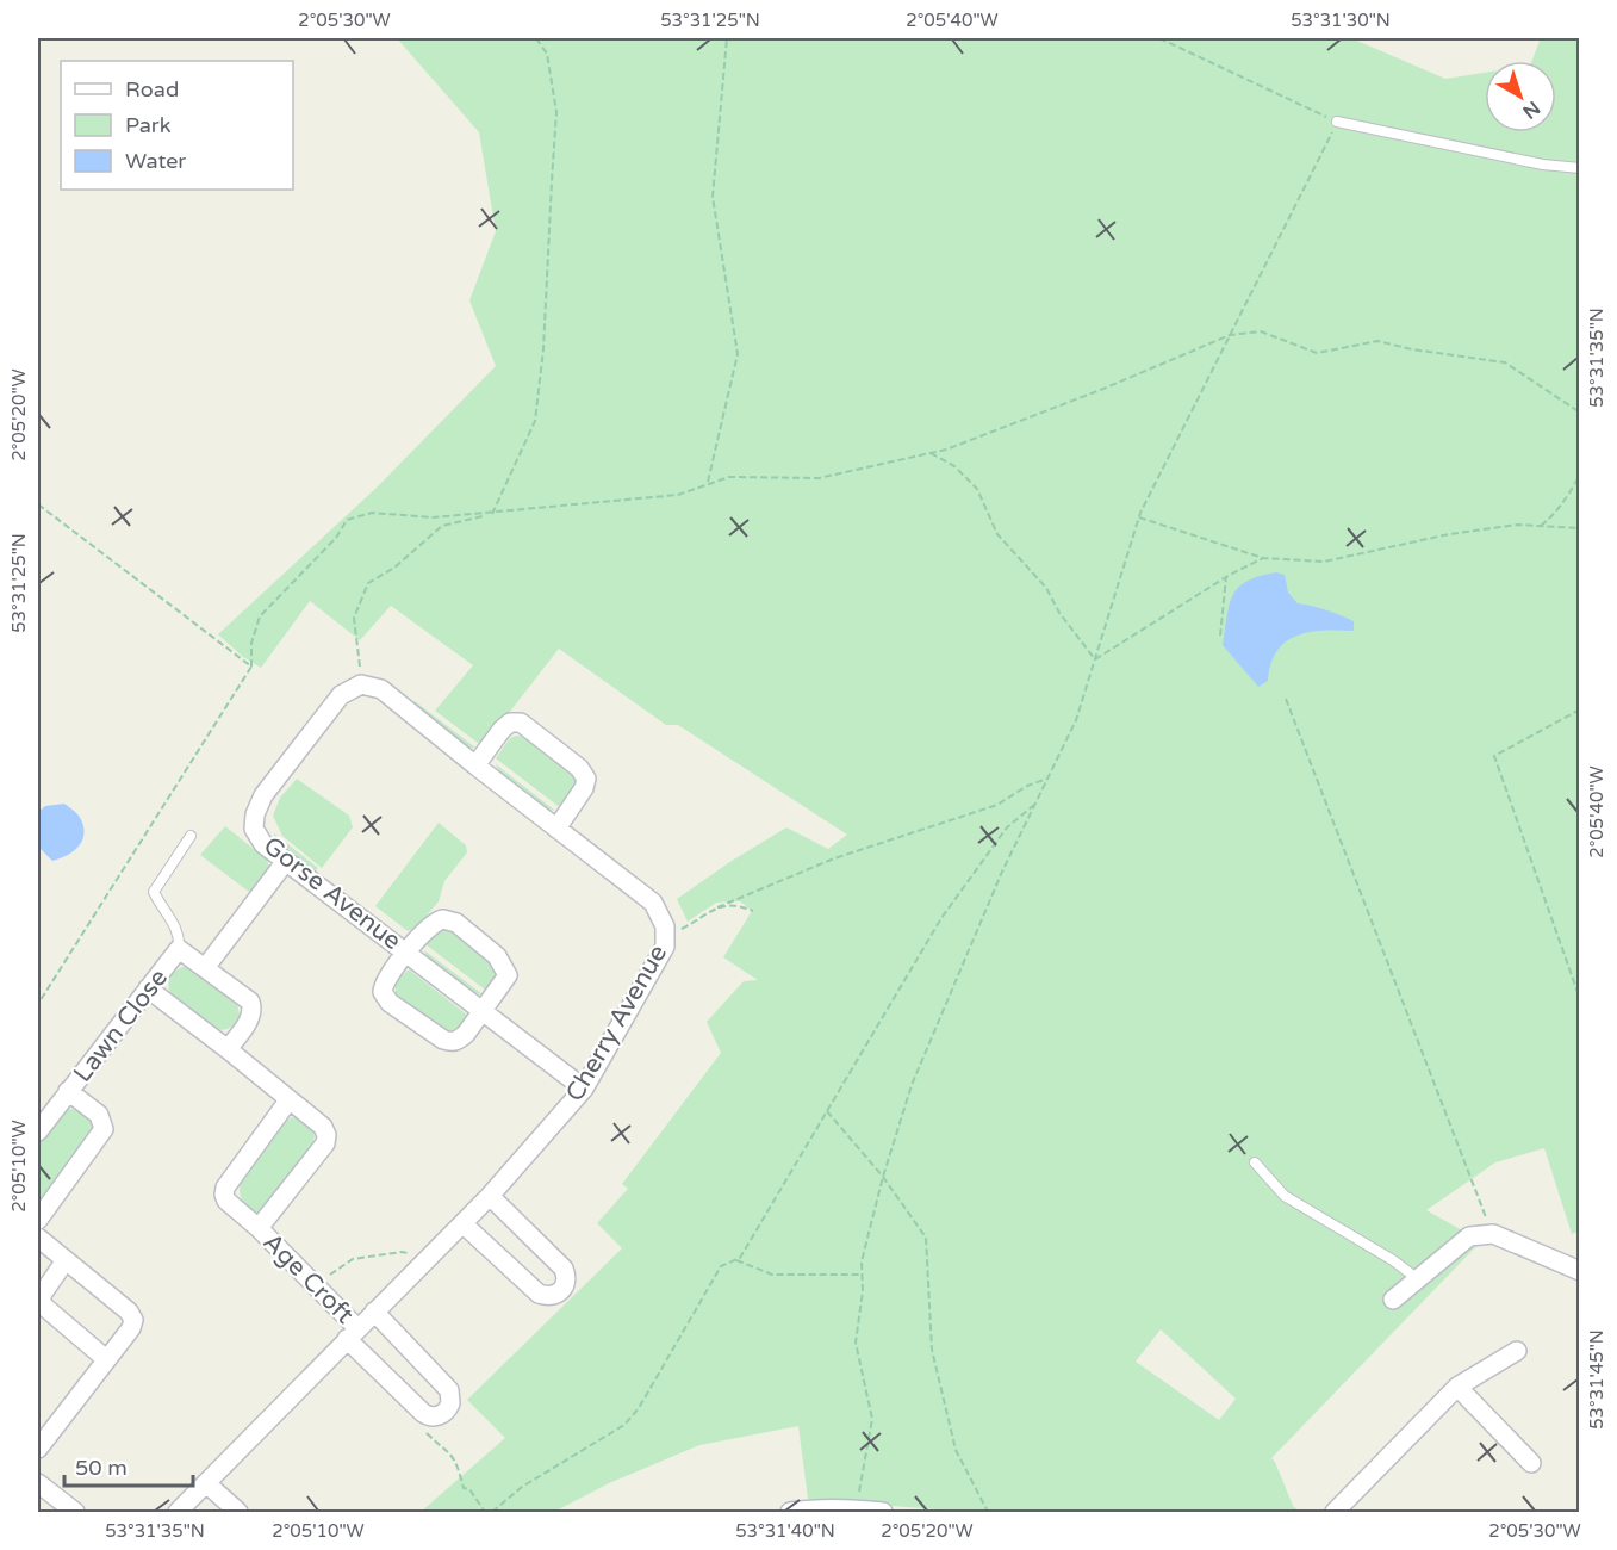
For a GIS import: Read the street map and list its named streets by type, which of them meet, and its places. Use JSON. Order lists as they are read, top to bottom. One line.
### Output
{"streets":{"street":["Gorse Avenue","Cherry Avenue","Lawn Close","Age Croft"]},"crossings":[["Gorse Avenue","Cherry Avenue"],["Cherry Avenue","Age Croft"],["Lawn Close","Age Croft"]],"legend":["Road","Park","Water"],"scale_bar":"50 m","north":"bottom right","coordinates":["2°05'30\"W","53°31'25\"N","2°05'40\"W","53°31'30\"N","53°31'35\"N","2°05'20\"W","2°05'10\"W","53°31'45\"N","53°31'40\"N"]}
